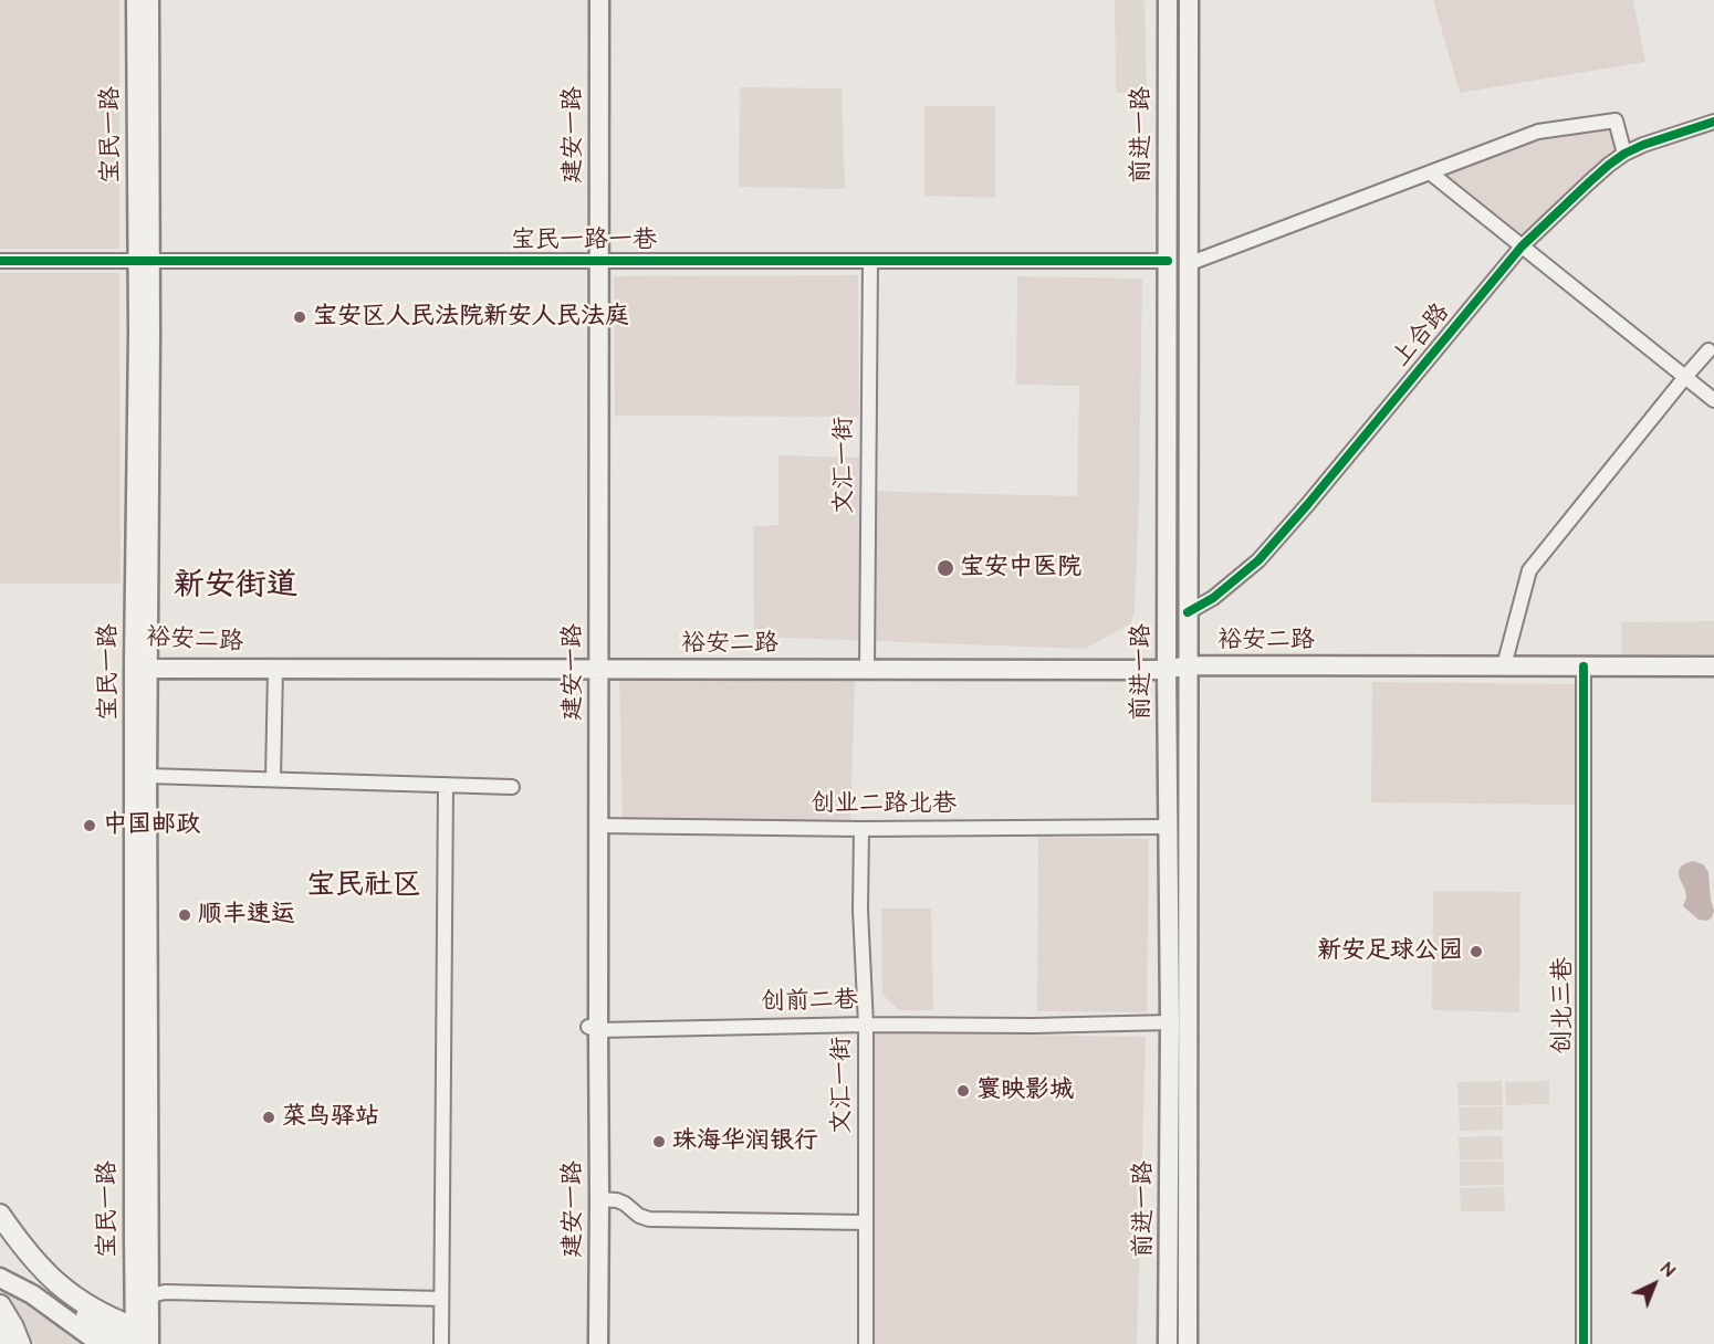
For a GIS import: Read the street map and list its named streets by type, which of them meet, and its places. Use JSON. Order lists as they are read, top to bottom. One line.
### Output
{"streets":{"main road":["宝民一路","建安一路","前进一路","裕安二路"],"street":["宝民一路一巷","上合路","文汇一街","创业二路北巷","创前二巷","创北三巷"]},"crossings":[["宝民一路","宝民一路一巷"],["宝民一路","裕安二路"],["建安一路","宝民一路一巷"],["建安一路","裕安二路"],["建安一路","创业二路北巷"],["建安一路","创前二巷"],["前进一路","宝民一路一巷"],["前进一路","上合路"],["前进一路","裕安二路"],["前进一路","创业二路北巷"],["前进一路","创前二巷"],["宝民一路一巷","文汇一街"],["文汇一街","裕安二路"],["文汇一街","创业二路北巷"],["文汇一街","创前二巷"],["裕安二路","创北三巷"]],"districts":["新安街道","宝民社区"],"places":["宝安区人民法院新安人民法庭","宝安中医院","中国邮政","顺丰速运","新安足球公园","寰映影城","菜鸟驿站","珠海华润银行"],"north":"top right"}
